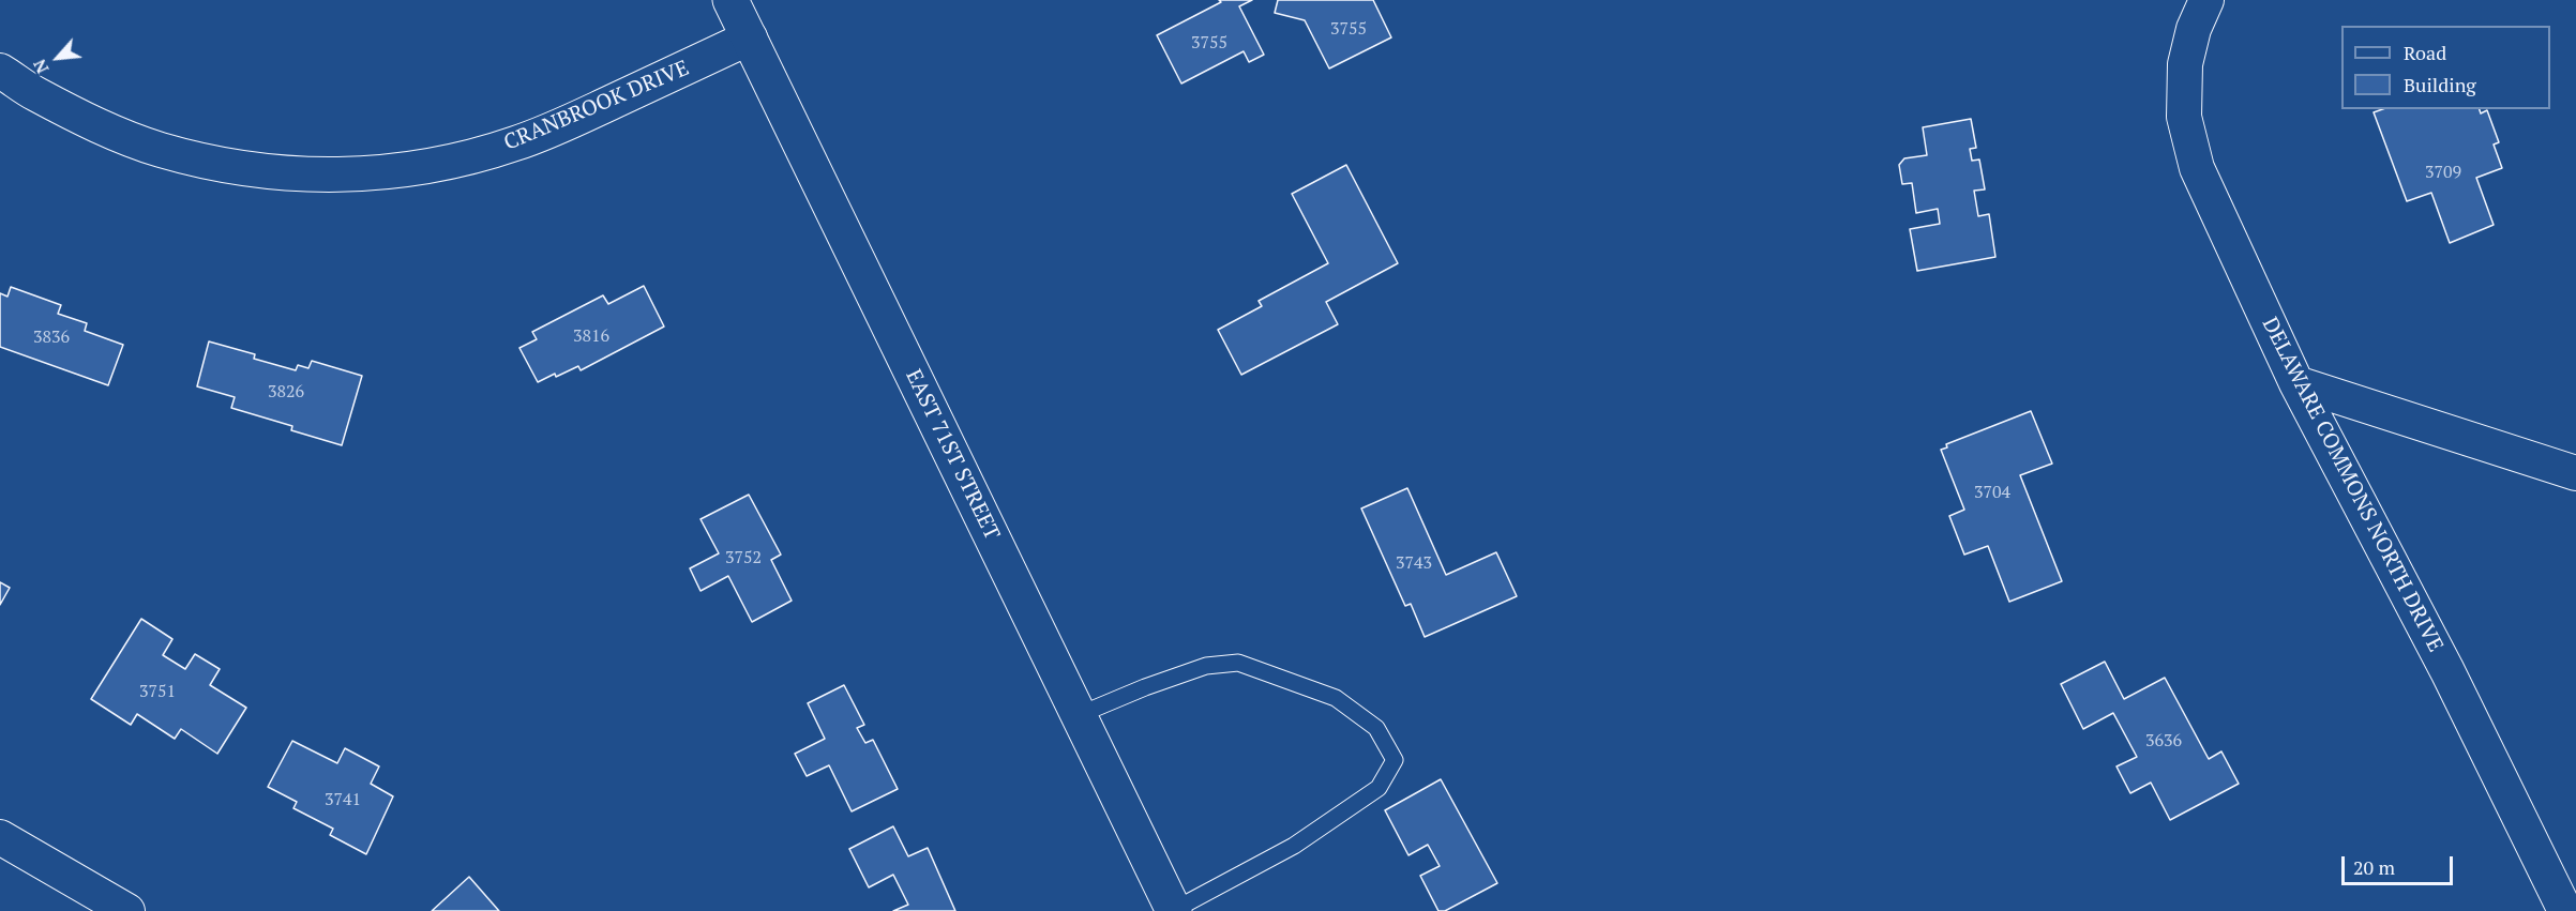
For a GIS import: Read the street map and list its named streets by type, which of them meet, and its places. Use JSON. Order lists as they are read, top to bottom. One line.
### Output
{"streets":{"main road":["EAST 71ST STREET"],"street":["CRANBROOK DRIVE","DELAWARE COMMONS NORTH DRIVE"]},"crossings":[["CRANBROOK DRIVE","EAST 71ST STREET"]],"house_numbers":["3755","3755","3709","3816","3836","3826","3704","3752","3743","3751","3636","3741"],"legend":["Road","Building"],"scale_bar":"20 m","north":"bottom left"}
